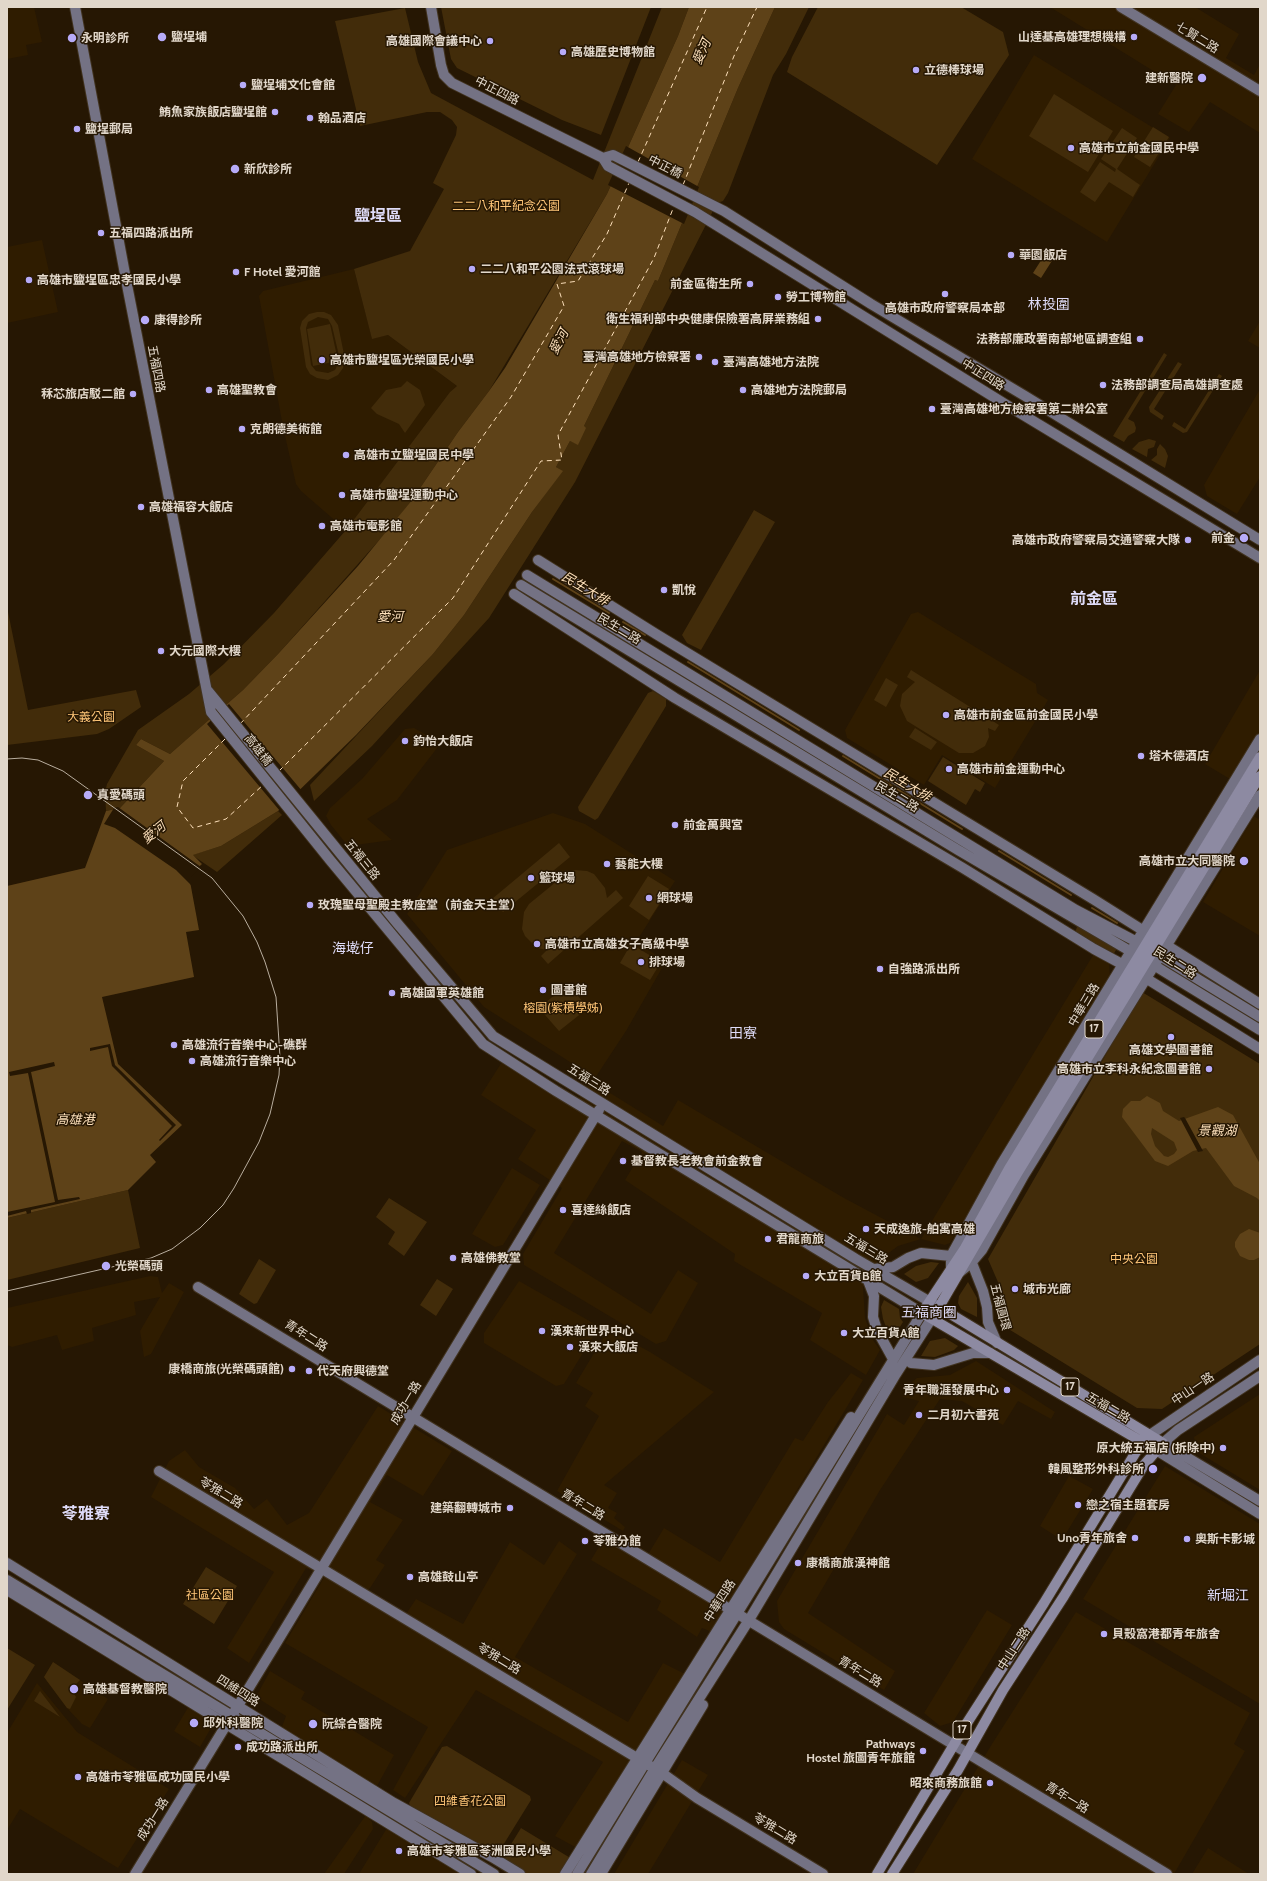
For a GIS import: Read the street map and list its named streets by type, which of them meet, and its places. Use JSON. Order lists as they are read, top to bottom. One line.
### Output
{"streets":{"main road":["中華三路","17","中山一路","五福二路","中山二路"],"street":["七賢二路","中正四路","中正橋","五福四路","民生二路","高雄橋","五福三路","五福圓環","青年二路","成功一路","苓雅二路","中華四路","四維四路","青年一路"]},"crossings":[["中正四路","中正橋"],["五福四路","高雄橋"],["民生二路","中華三路"],["高雄橋","五福三路"],["五福三路","中華三路"],["五福三路","成功一路"],["五福三路","五福二路"],["五福三路","中華四路"],["中華三路","五福圓環"],["中華三路","五福二路"],["中華三路","中華四路"],["五福圓環","五福二路"],["青年二路","成功一路"],["青年二路","中華四路"],["青年二路","中山二路"],["青年二路","青年一路"],["中山一路","五福二路"],["中山一路","中山二路"],["成功一路","苓雅二路"],["成功一路","四維四路"],["五福二路","中華四路"],["五福二路","中山二路"],["苓雅二路","中華四路"],["中山二路","青年一路"]],"districts":["鹽埕區","林投圍","前金區","海墘仔","田寮","五福商圈","苓雅寮","新堀江"],"water":["愛河","民生大排","高雄港","景觀湖"],"parks":["二二八和平紀念公園","大義公園","榕園(紫槓學姊)","中央公園","社區公園","四維香花公園"],"places":["鹽埕埔","山達基高雄理想機構","永明診所","高雄國際會議中心","高雄歷史博物館","立德棒球場","建新醫院","鹽埕埔文化會館","鮪魚家族飯店鹽埕館","翰品酒店","鹽埕郵局","高雄市立前金國民中學","新欣診所","五福四路派出所","華園飯店","二二八和平公園法式滾球場","F Hotel 愛河館","高雄市鹽埕區忠孝國民小學","前金區衛生所","高雄市政府警察局本部","勞工博物館","衛生福利部中央健康保險署高屏業務組","康得診所","法務部廉政署南部地區調查組","臺灣高雄地方檢察署","高雄市鹽埕區光榮國民小學","臺灣高雄地方法院","法務部調查局高雄調查處","高雄聖教會","高雄地方法院郵局","秝芯旅店駁二館","臺灣高雄地方檢察署第二辦公室","克朗德美術館","高雄市立鹽埕國民中學","高雄市鹽埕運動中心","高雄福容大飯店","高雄市電影館","前金","高雄市政府警察局交通警察大隊","凱悅","大元國際大樓","高雄市前金區前金國民小學","鈞怡大飯店","塔木德酒店","高雄市前金運動中心","真愛碼頭","前金萬興宮","高雄市立大同醫院","藝能大樓","籃球場","網球場","玫瑰聖母聖殿主教座堂（前金天主堂）","高雄市立高雄女子高級中學","排球場","自強路派出所","圖書館","高雄國軍英雄館","高雄文學圖書館","高雄流行音樂中心-礁群","高雄流行音樂中心","高雄市立李科永紀念圖書館","基督教長老教會前金教會","喜達絲飯店","天成逸旅-舶寓高雄","君龍商旅","高雄佛教堂","光榮碼頭","大立百貨B館","城市光廊","漢來新世界中心","大立百貨A館","漢來大飯店","康橋商旅(光榮碼頭館)","代天府興德堂","青年職涯發展中心","二月初六書苑","原大統五福店 (拆除中)","韓風整形外科診所","戀之宿主題套房","建築翻轉城市","Uno青年旅舍","奧斯卡影城","苓雅分館","康橋商旅漢神館","高雄鼓山亭","貝殼窩港都青年旅舍","高雄基督教醫院","邱外科醫院","阮綜合醫院","成功路派出所","Pathways Hostel 旅圖青年旅館","高雄市苓雅區成功國民小學","昭來商務旅館","高雄市苓雅區苓洲國民小學"]}
